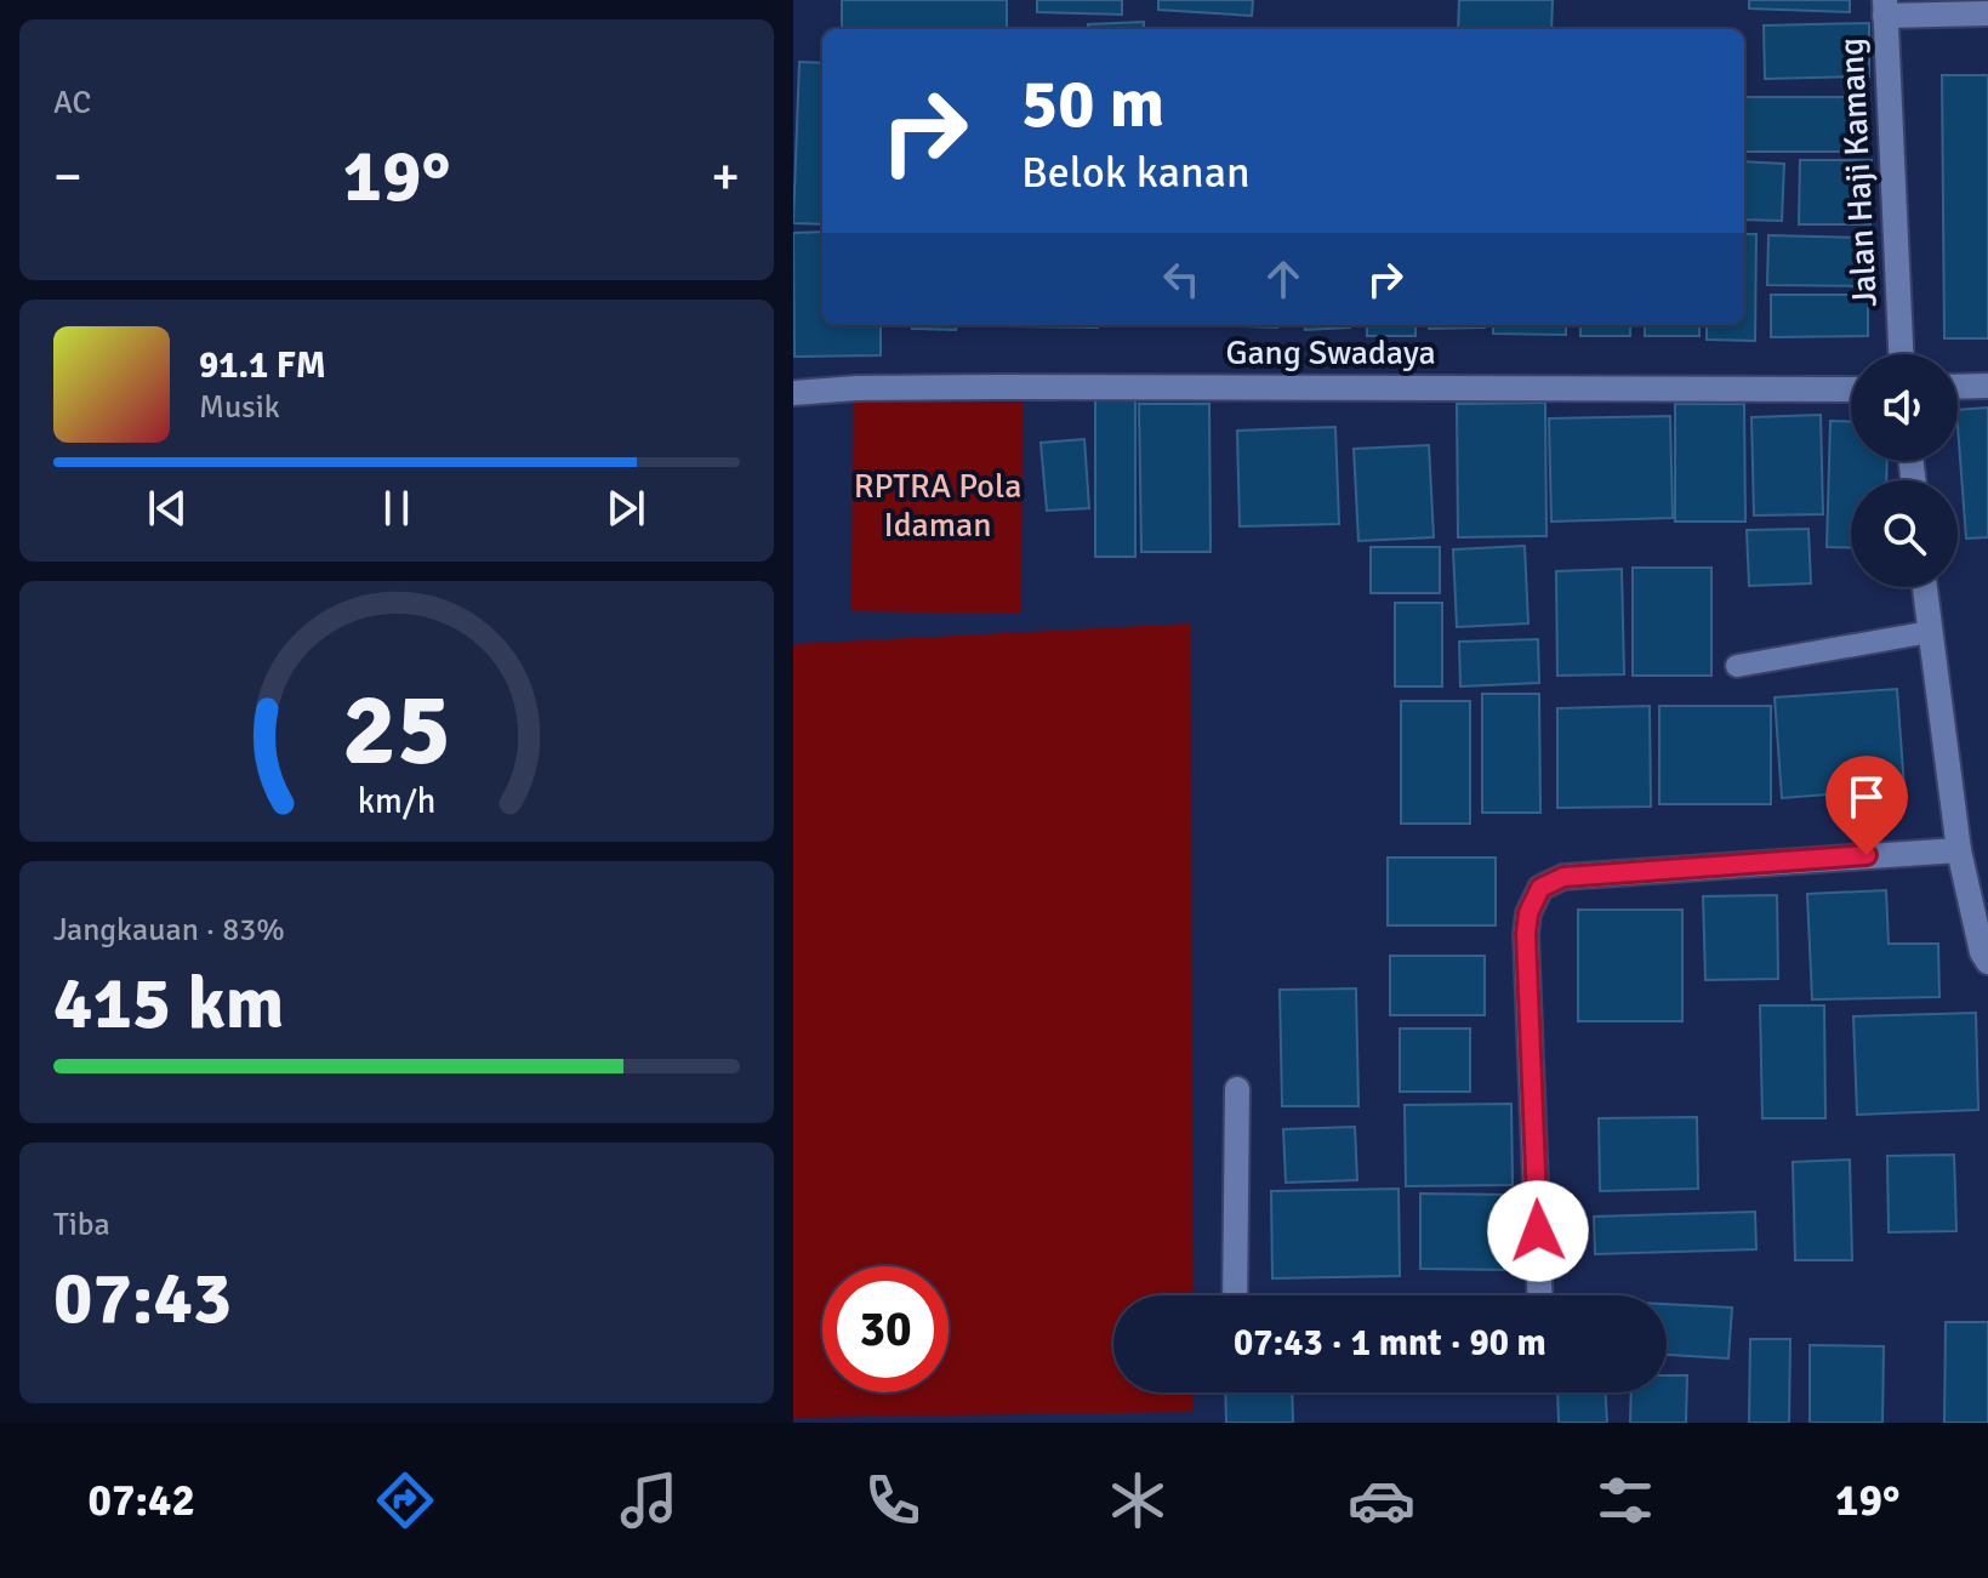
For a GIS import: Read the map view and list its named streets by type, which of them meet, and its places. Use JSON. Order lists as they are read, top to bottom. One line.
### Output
{"streets":{"street":["Jalan Haji Kamang","Gang Swadaya"]},"parks":["RPTRA Pola Idaman"],"page":{"tile":["AC",["Jangkauan · 83%","415 km"],["Tiba","07:43"]],"turn":["50 m","Belok kanan"],"heat":["−","19°","+"],"song":["91.1 FM","Musik"],"limit":"30","trip":"07:43 · 1 mnt · 90 m","tabs":["07:42","19°"],"gauge":["25","km/h"]}}
